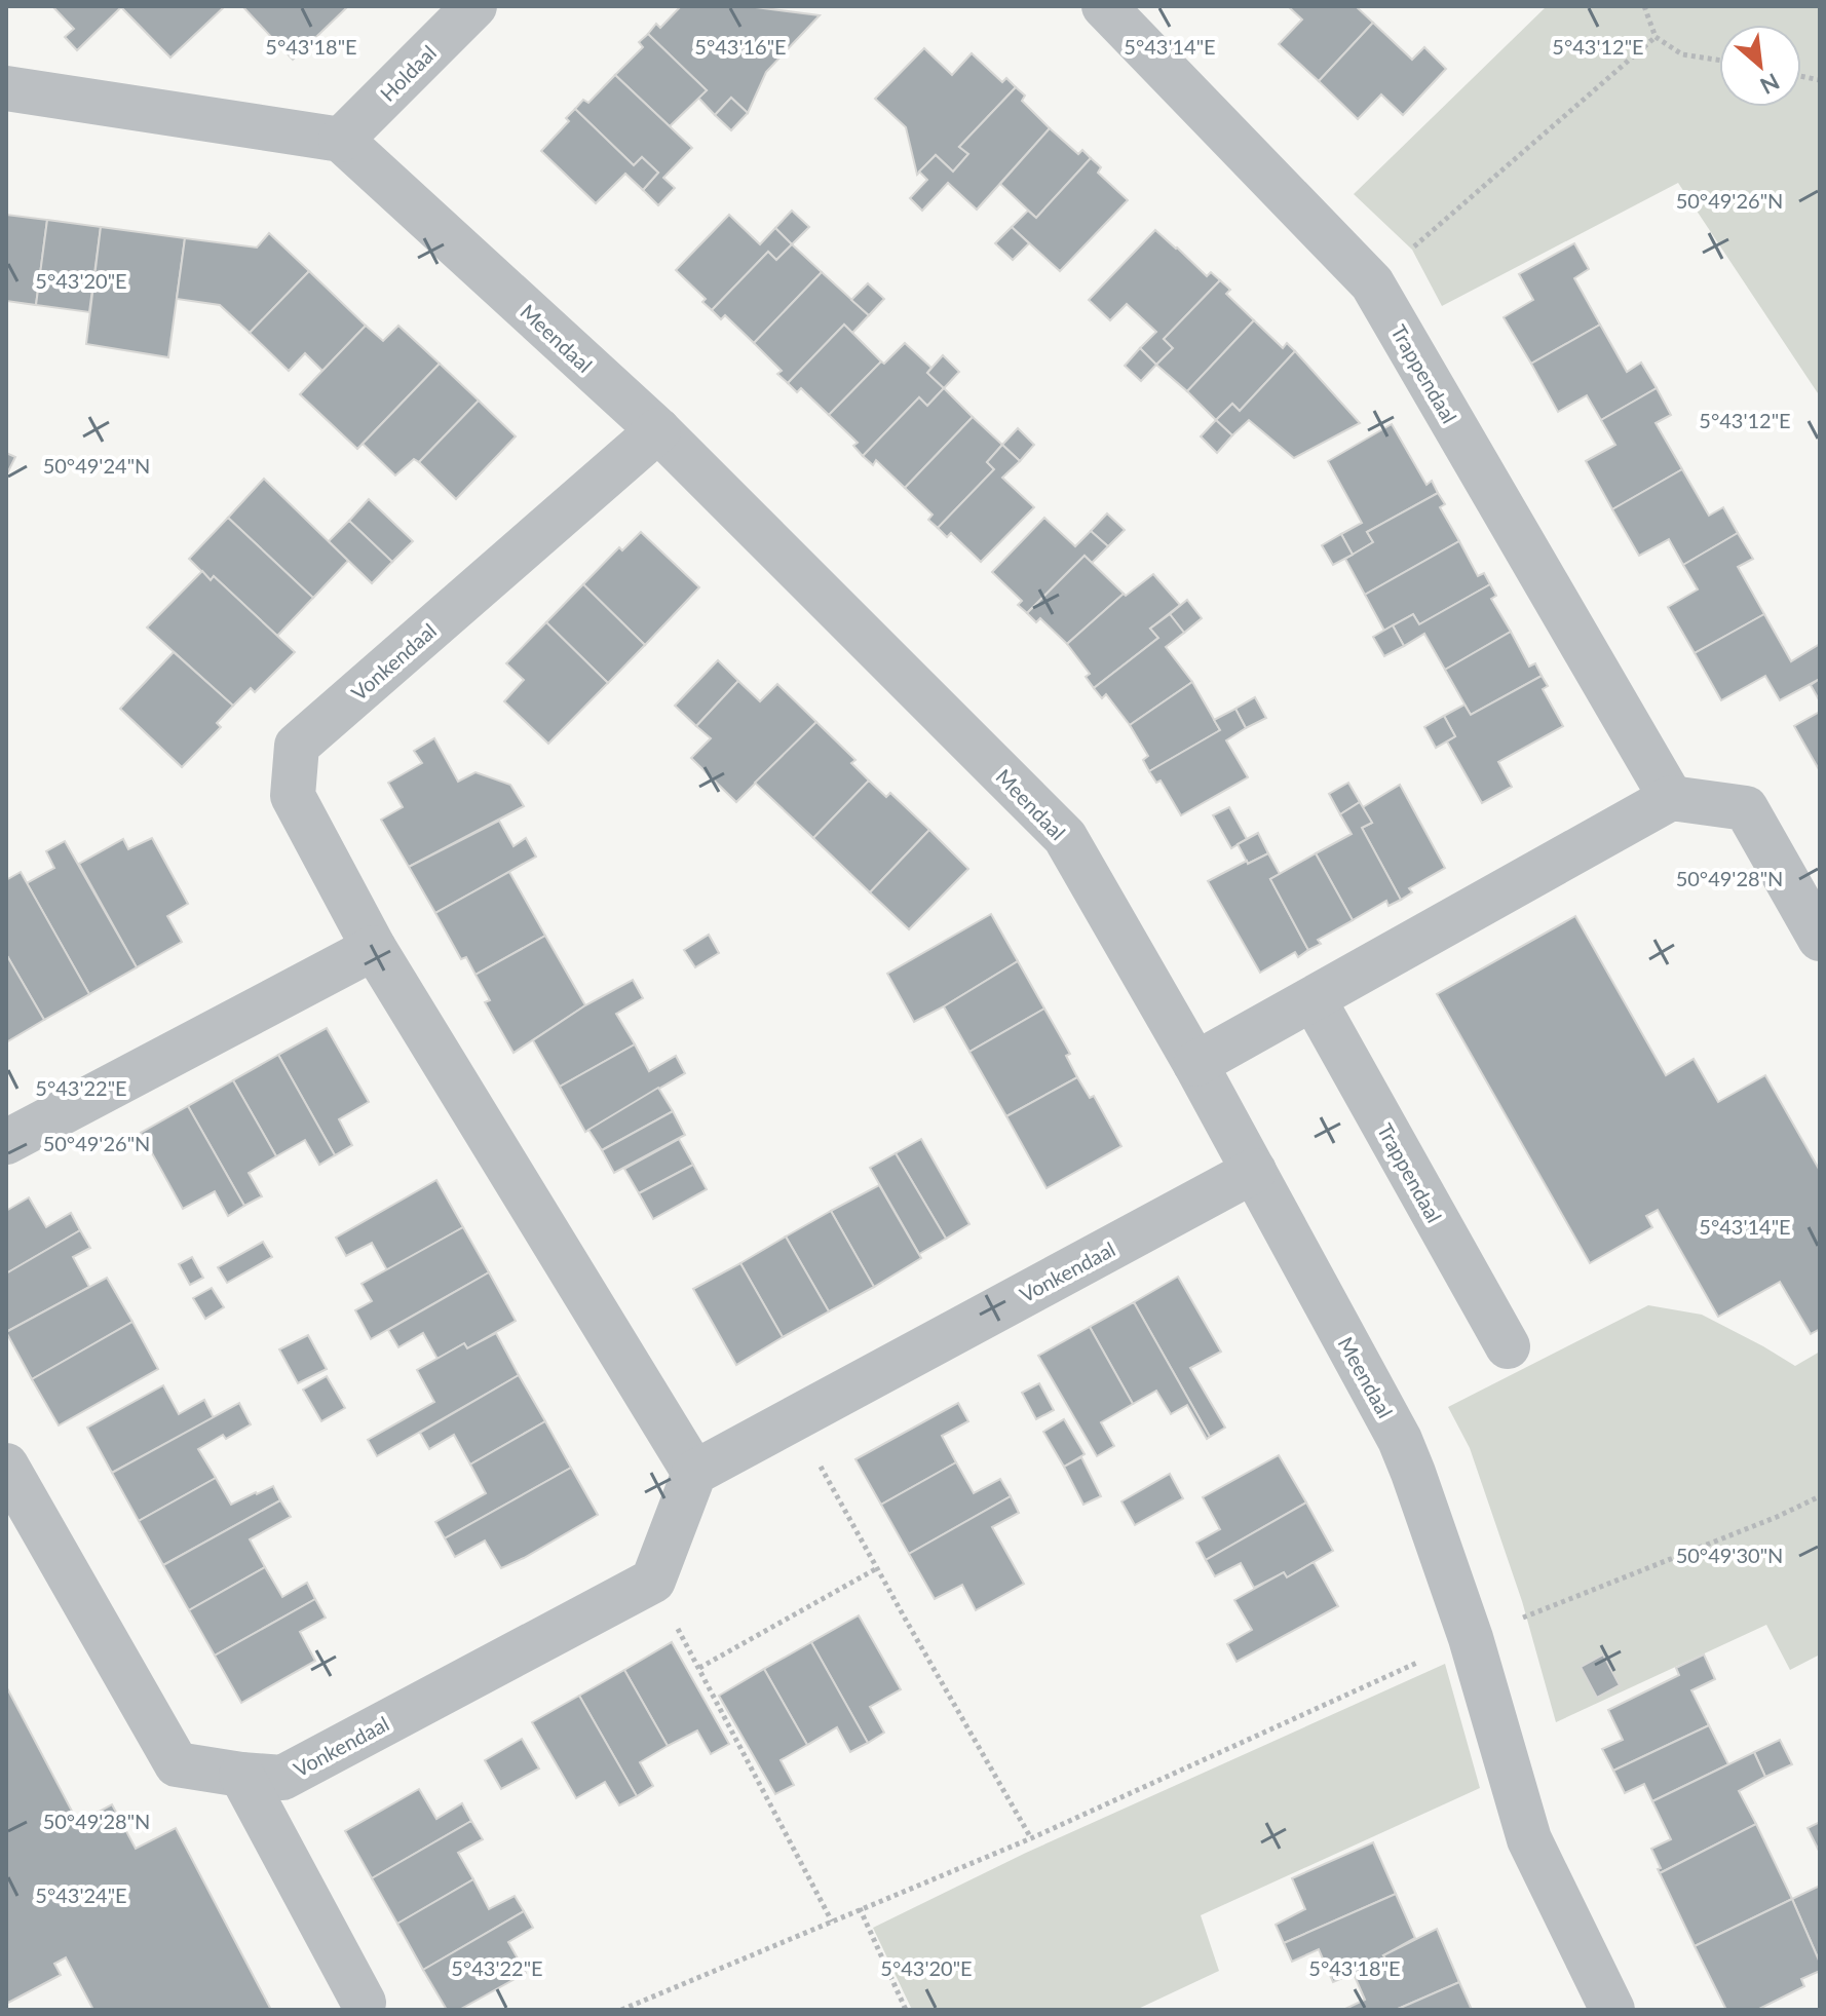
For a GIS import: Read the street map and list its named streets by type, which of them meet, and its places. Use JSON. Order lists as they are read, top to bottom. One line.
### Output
{"streets":{"street":["Holdaal","Meendaal","Trappendaal","Vonkendaal"]},"crossings":[["Holdaal","Meendaal"],["Meendaal","Vonkendaal"]],"north":"bottom right","coordinates":["5°43'18\"E","5°43'16\"E","5°43'14\"E","5°43'12\"E","50°49'26\"N","5°43'20\"E","50°49'24\"N","50°49'28\"N","5°43'22\"E","50°49'30\"N","5°43'24\"E"]}
